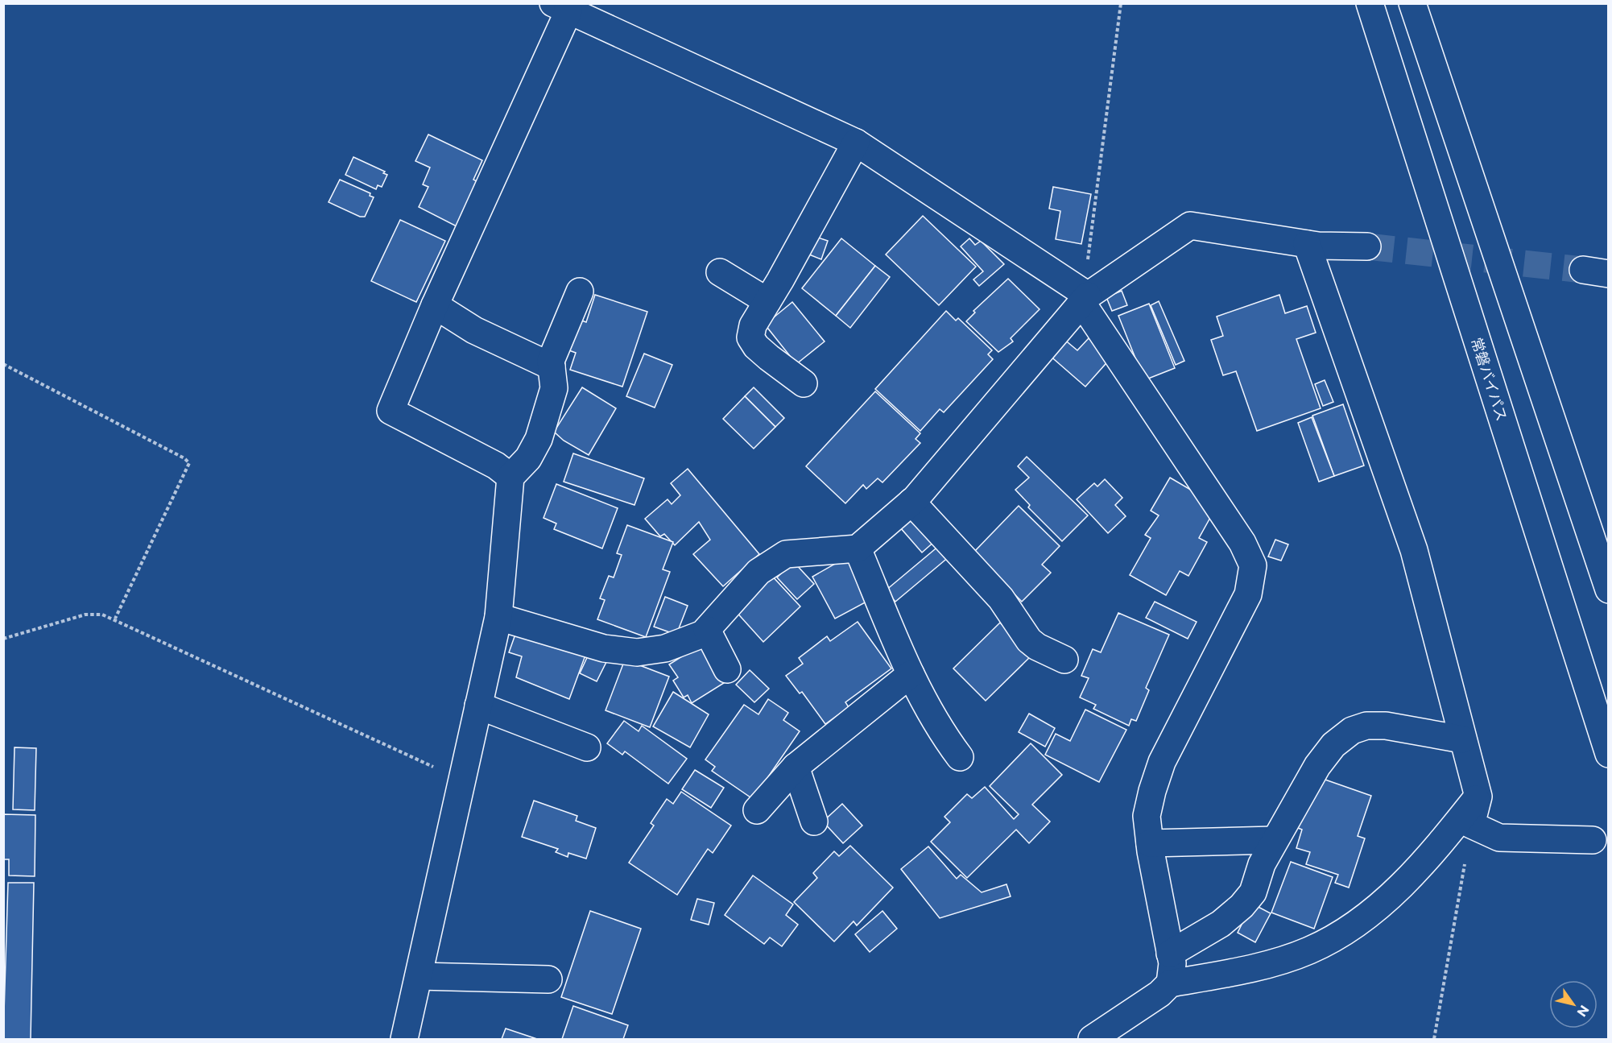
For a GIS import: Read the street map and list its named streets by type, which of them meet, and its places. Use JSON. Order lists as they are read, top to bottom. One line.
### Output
{"streets":{"main road":["常磐バイパス"]},"north":"bottom right"}
